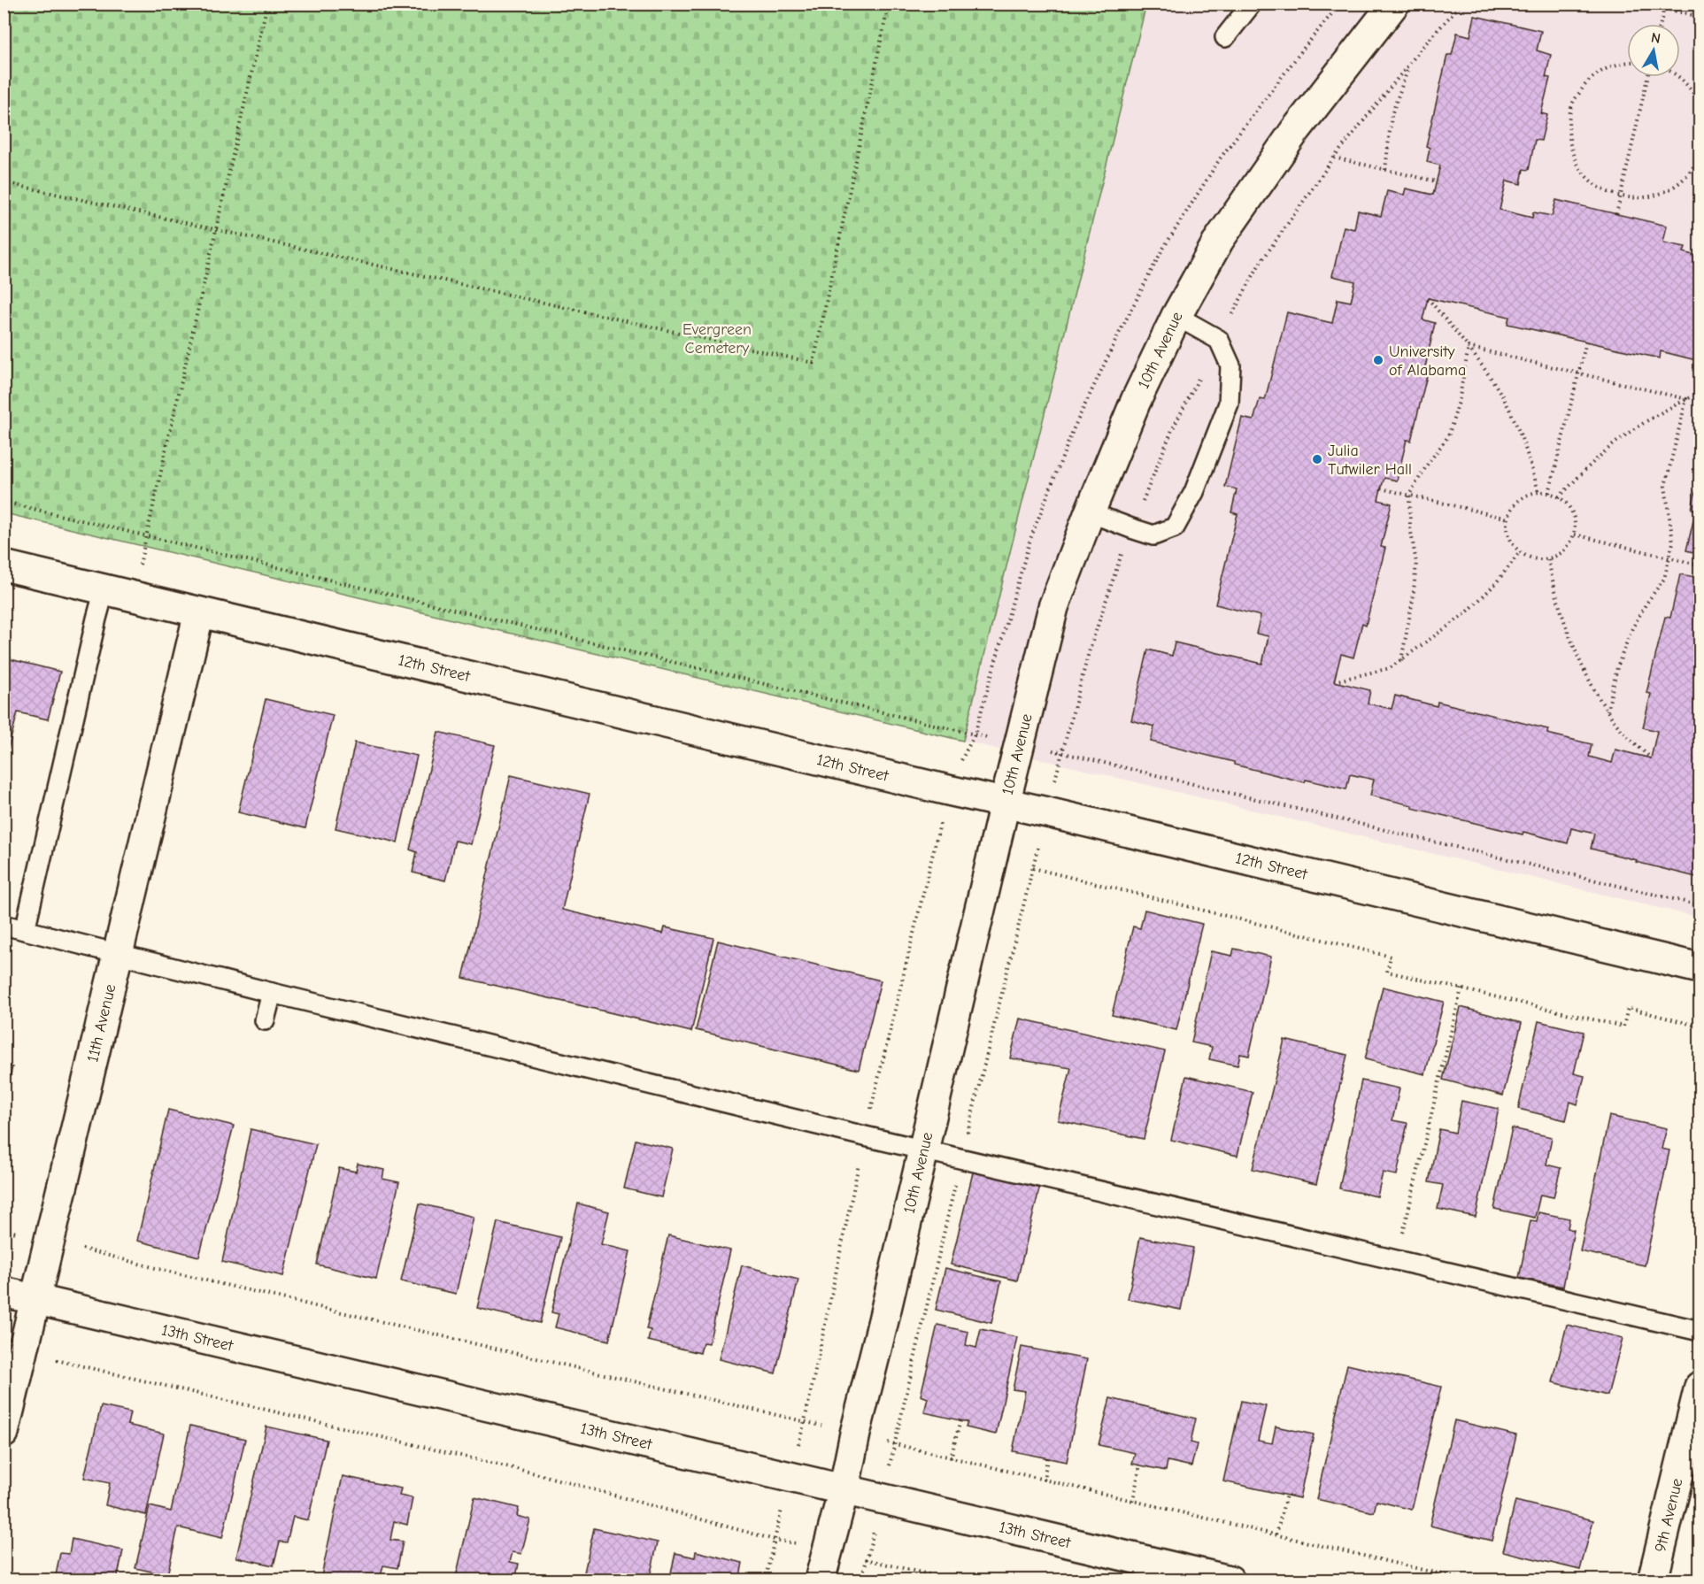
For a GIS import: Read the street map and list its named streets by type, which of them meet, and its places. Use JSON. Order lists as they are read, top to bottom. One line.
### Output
{"streets":{"street":["10th Avenue","12th Street","11th Avenue","13th Street","9th Avenue"]},"crossings":[["10th Avenue","12th Street"],["10th Avenue","13th Street"],["12th Street","11th Avenue"],["11th Avenue","13th Street"]],"parks":["Evergreen Cemetery"],"places":["University of Alabama","Julia Tutwiler Hall"],"north":"top"}
